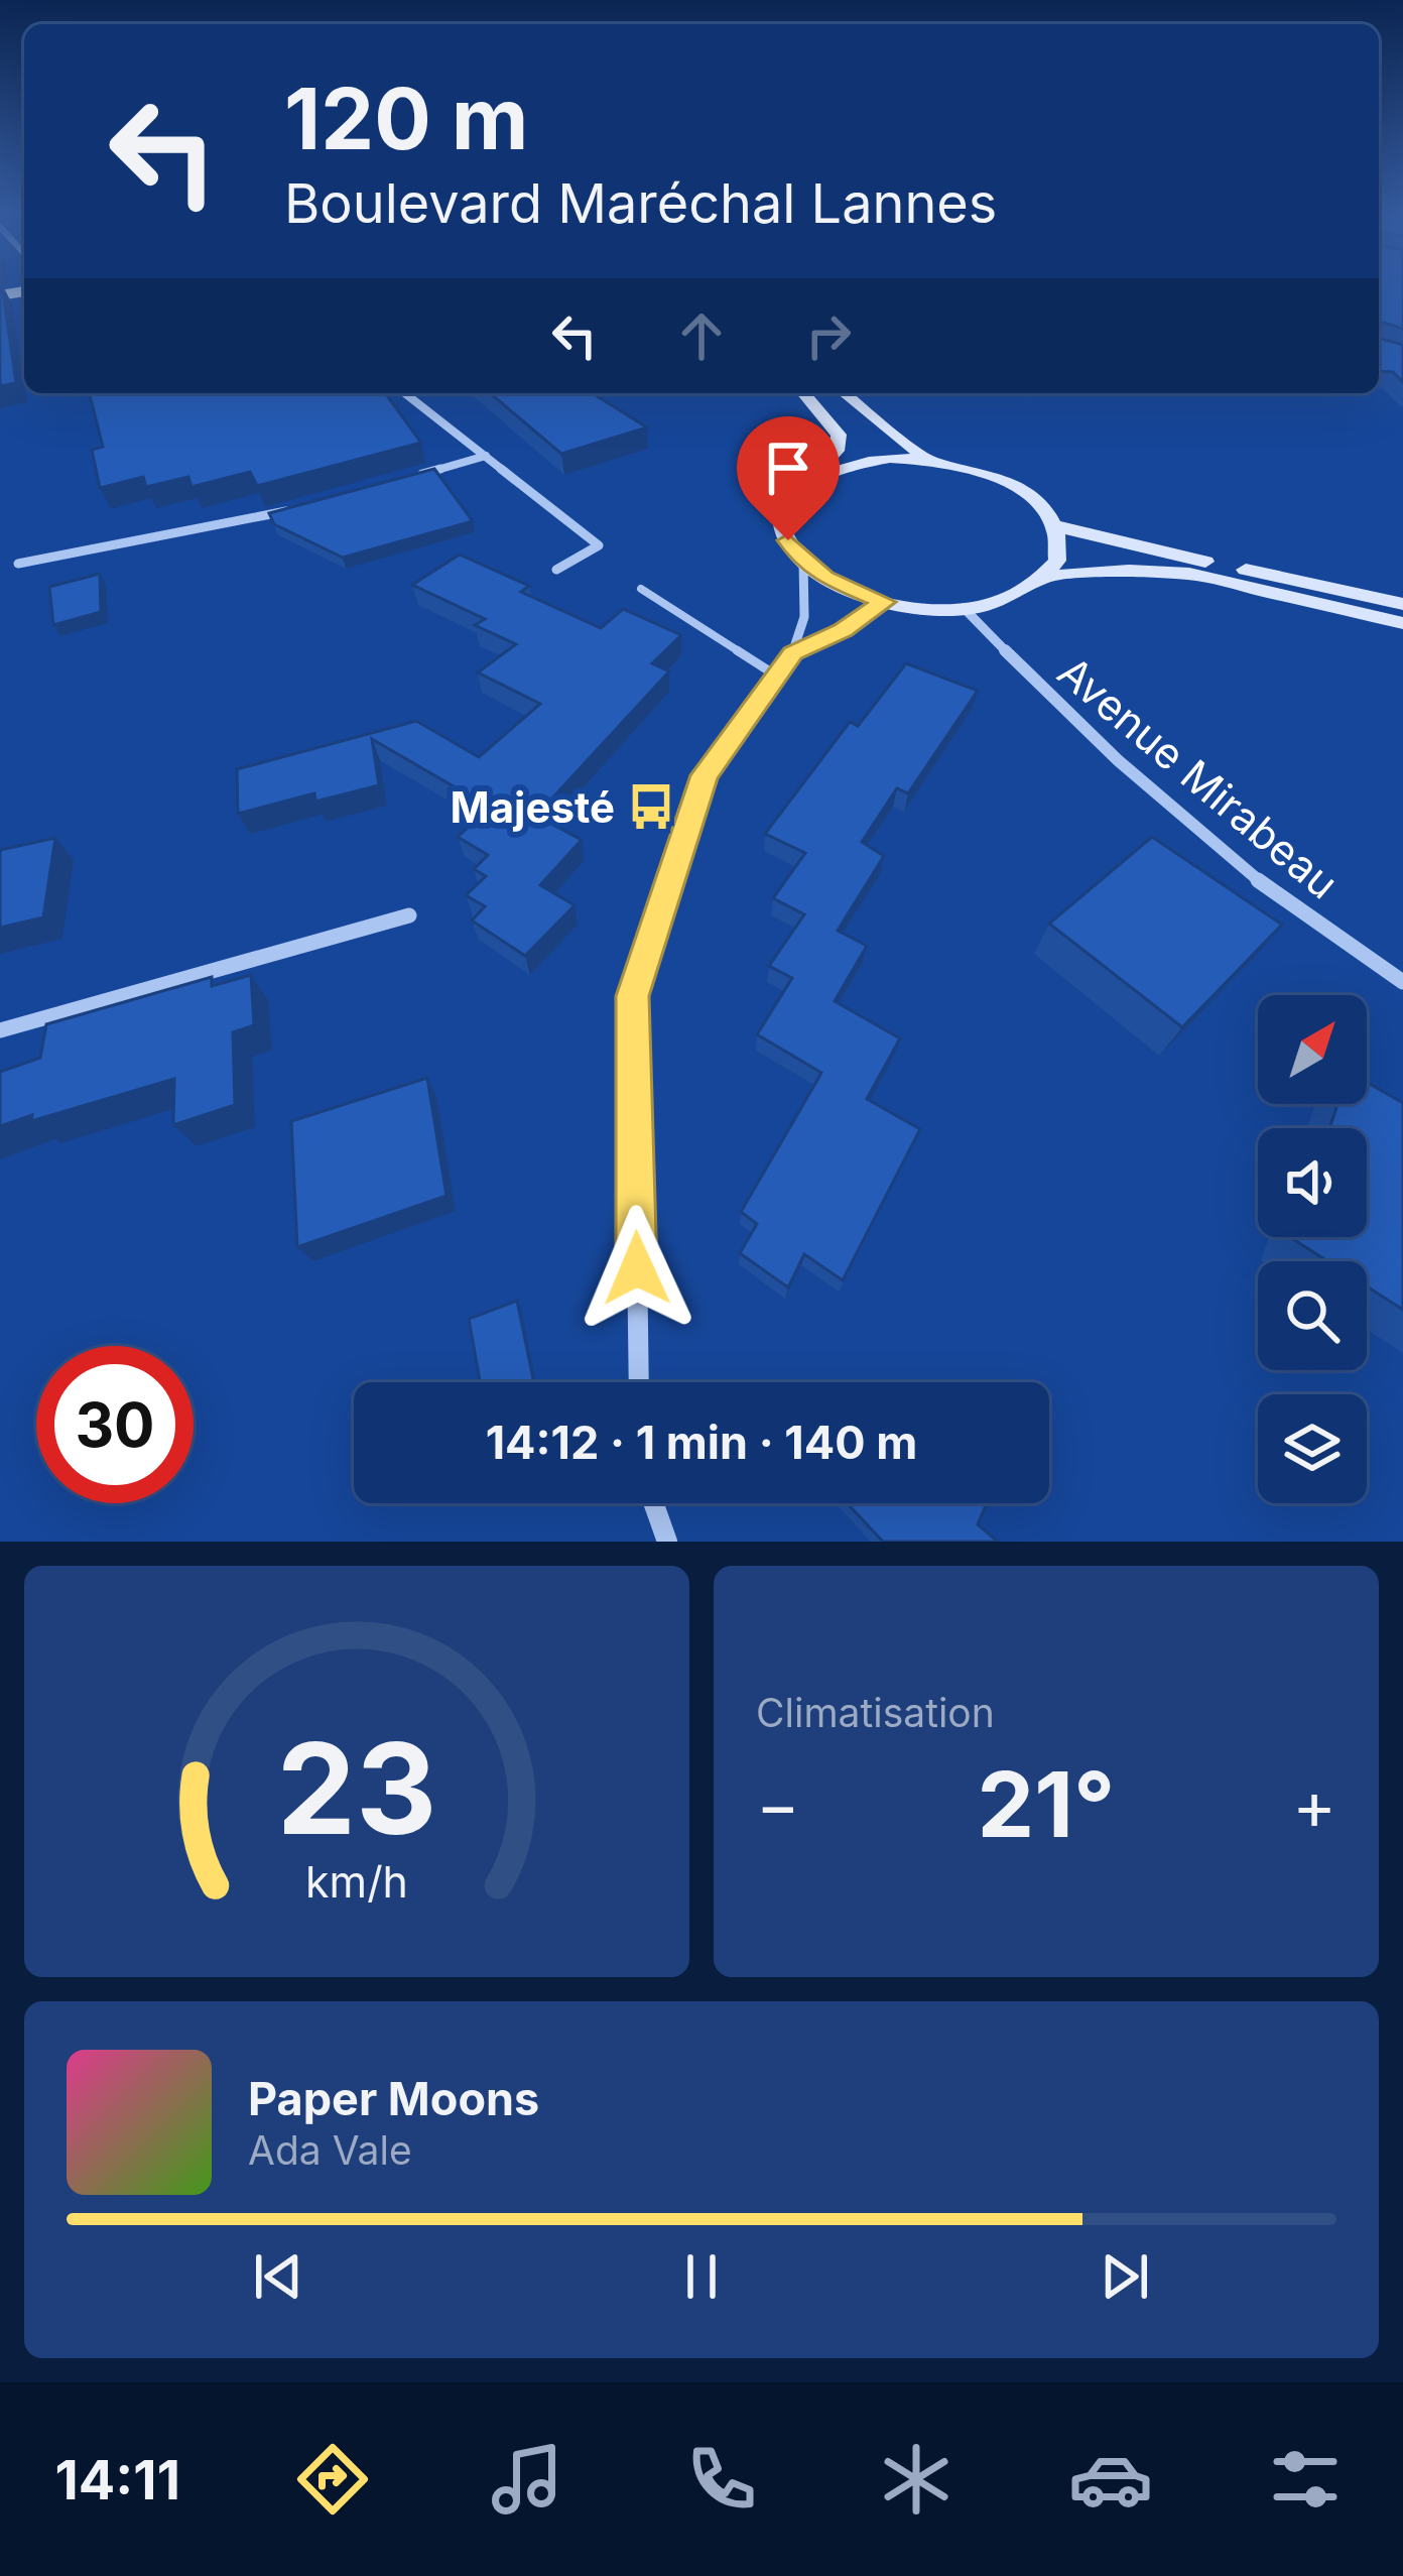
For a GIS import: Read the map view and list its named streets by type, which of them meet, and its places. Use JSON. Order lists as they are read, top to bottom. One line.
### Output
{"streets":{"street":["Avenue Mirabeau"]},"places":{"bus stop":["Majesté"]},"north":"top right","page":{"turn":["120 m","Boulevard Maréchal Lannes"],"limit":"30","trip":"14:12 · 1 min · 140 m","tile":"Climatisation","heat":["−","21°","+"],"song":["Paper Moons","Ada Vale"],"tabs":"14:11","gauge":["23","km/h"]}}
